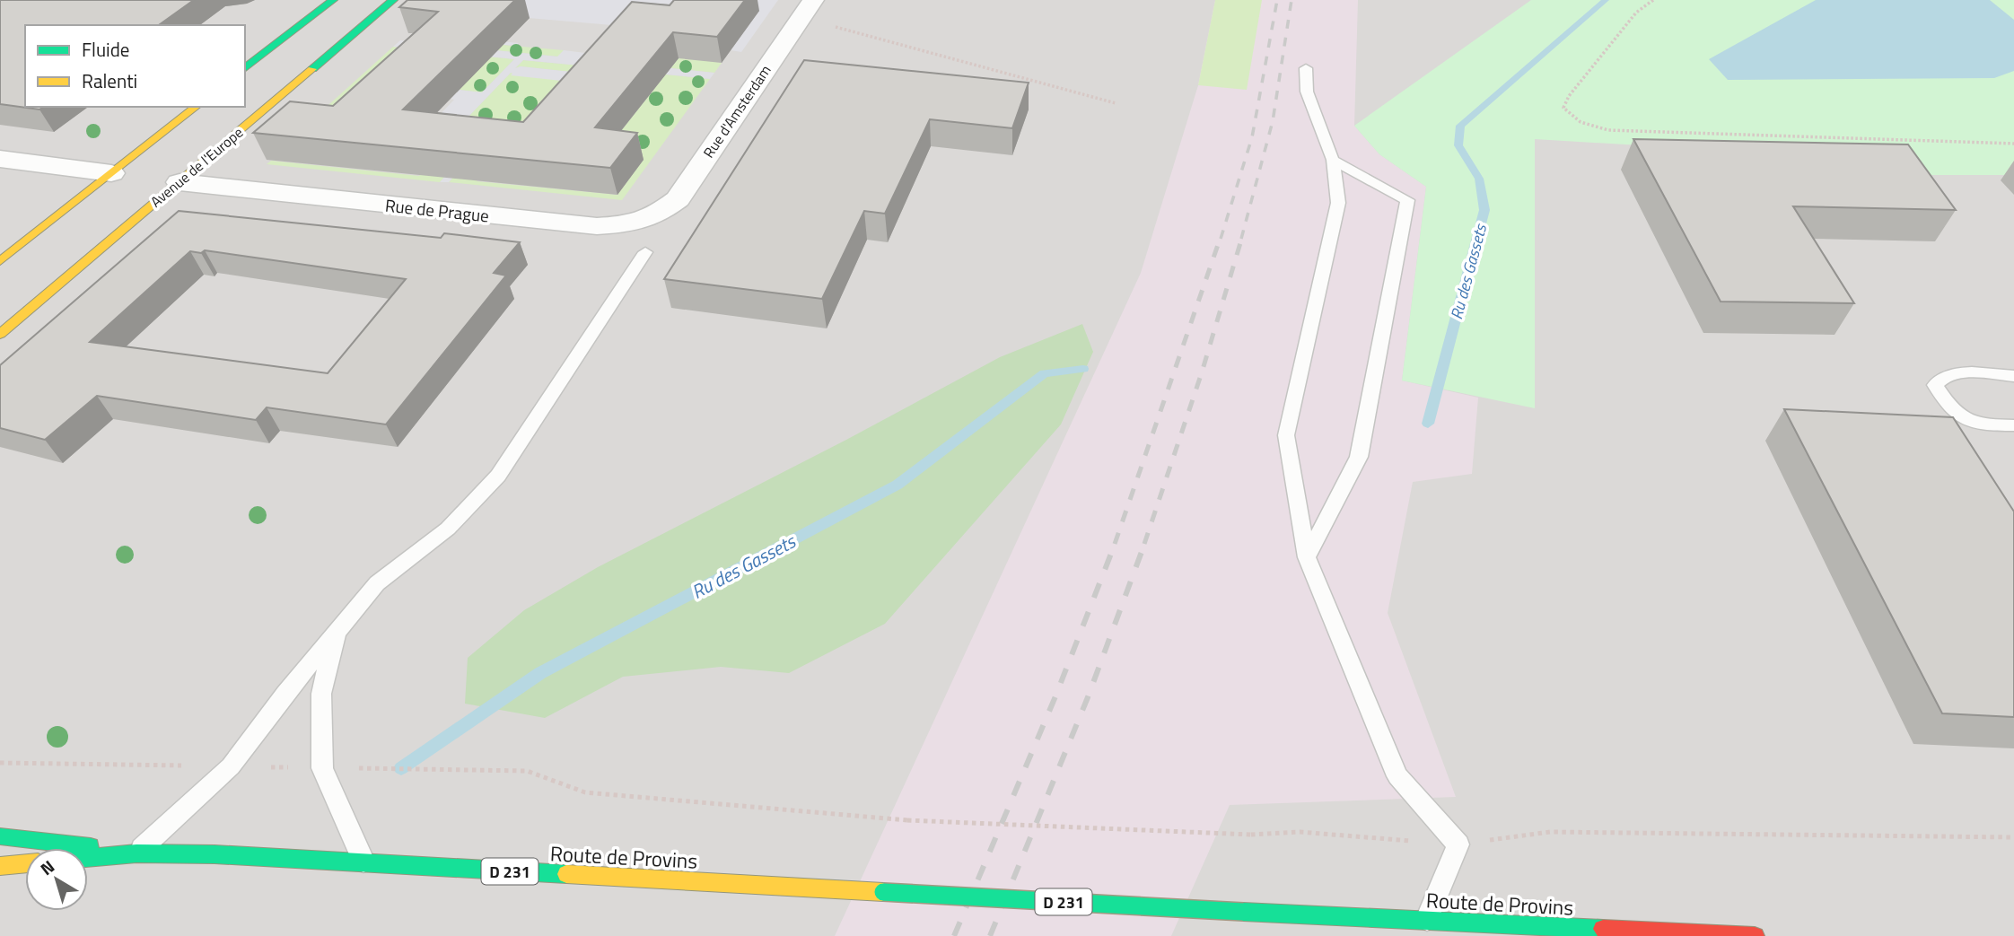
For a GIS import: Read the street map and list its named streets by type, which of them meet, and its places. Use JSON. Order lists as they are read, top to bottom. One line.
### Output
{"streets":{"main road":["Avenue de l'Europe","Route de Provins","D 231"],"street":["Rue d'Amsterdam","Rue de Prague"]},"crossings":[["Rue d'Amsterdam","Rue de Prague"],["Avenue de l'Europe","Rue de Prague"]],"water":["Ru des Gassets"],"legend":["Fluide","Ralenti"],"north":"top left"}
